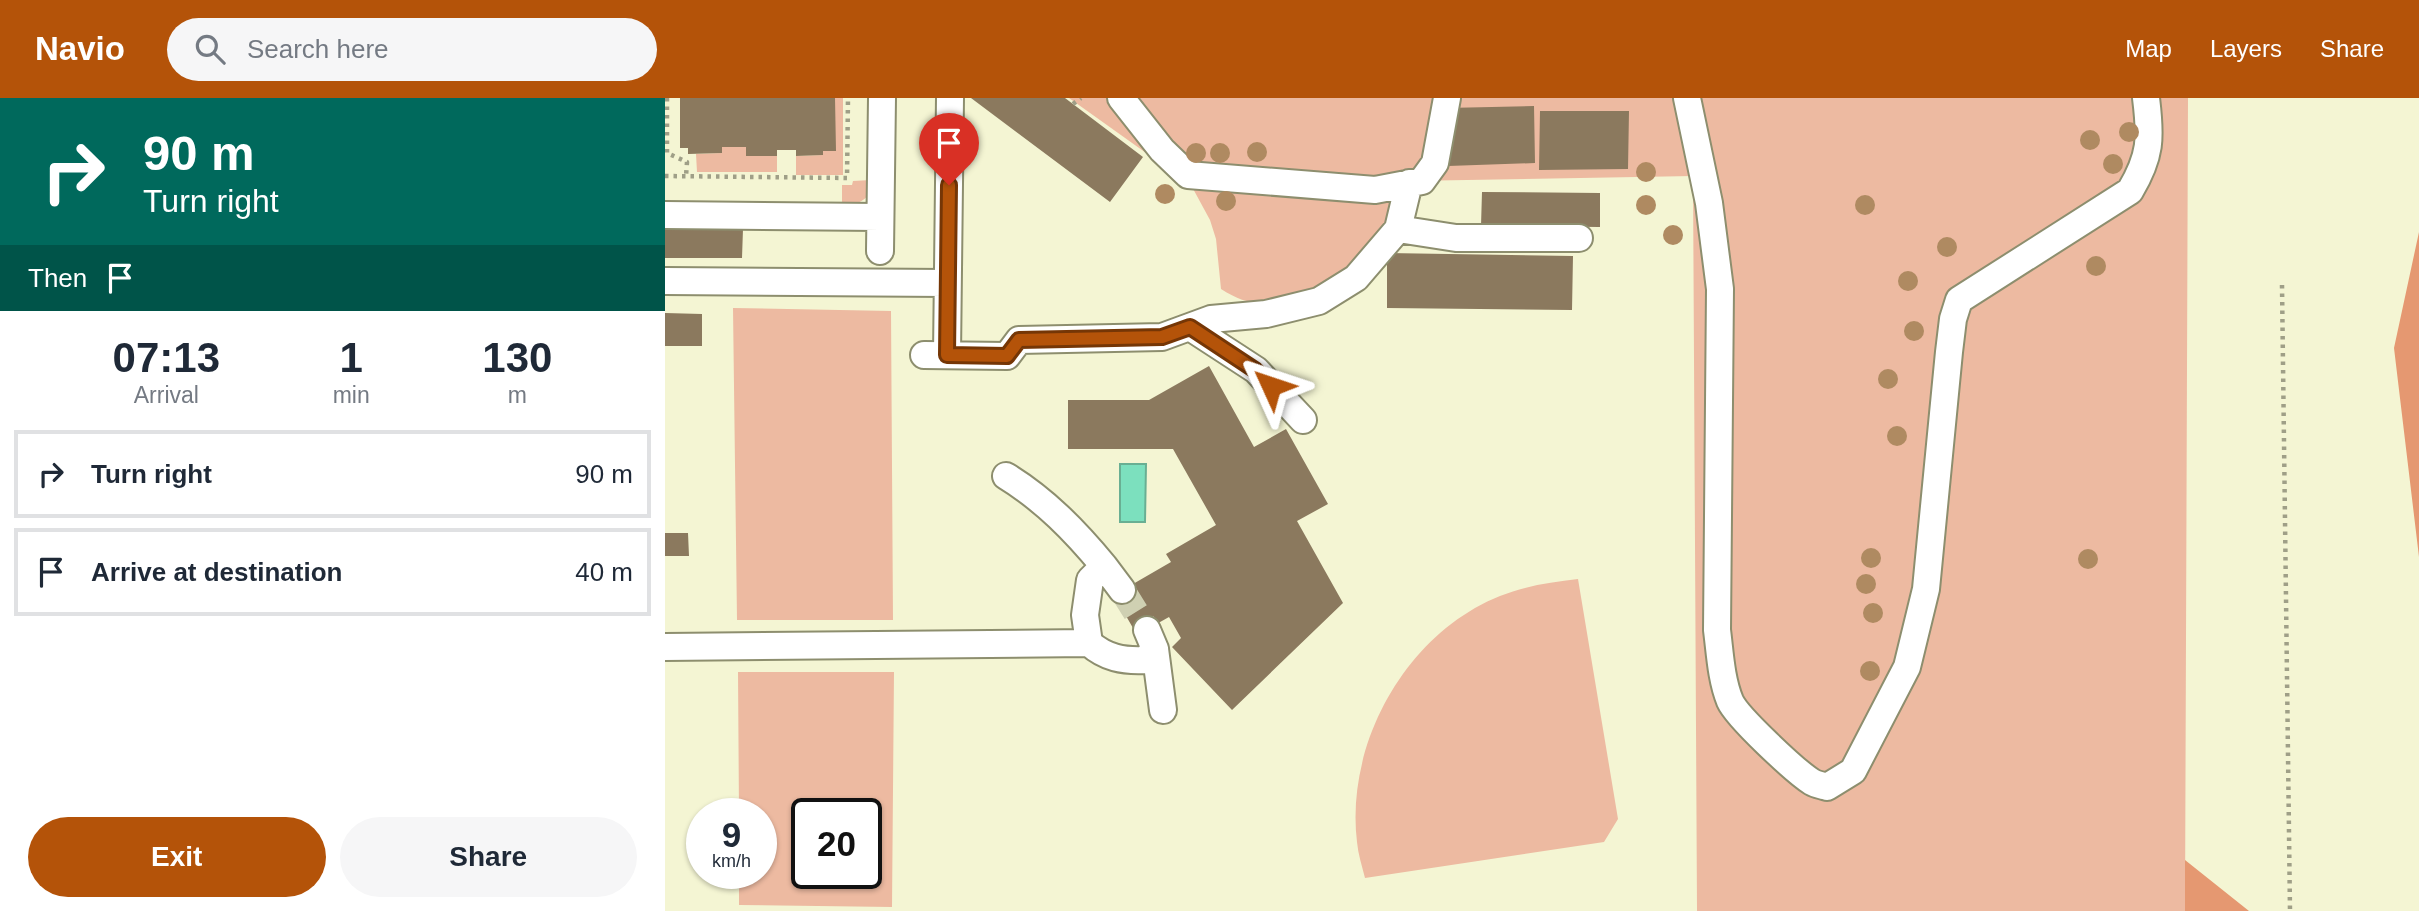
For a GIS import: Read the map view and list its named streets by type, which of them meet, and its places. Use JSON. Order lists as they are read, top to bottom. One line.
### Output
{"page":{"header":"Navio","search":"Search here","nav":["Map","Layers","Share"],"turn":["90 m","Turn right"],"then":"Then","eta":["07:13","Arrival","1","min","130","m"],"list":[{"name":"Turn right","value":"90 m"},{"name":"Arrive at destination","value":"40 m"}],"speed":"9 km/h","limit":"20","buttons":["Exit","Share"]}}
